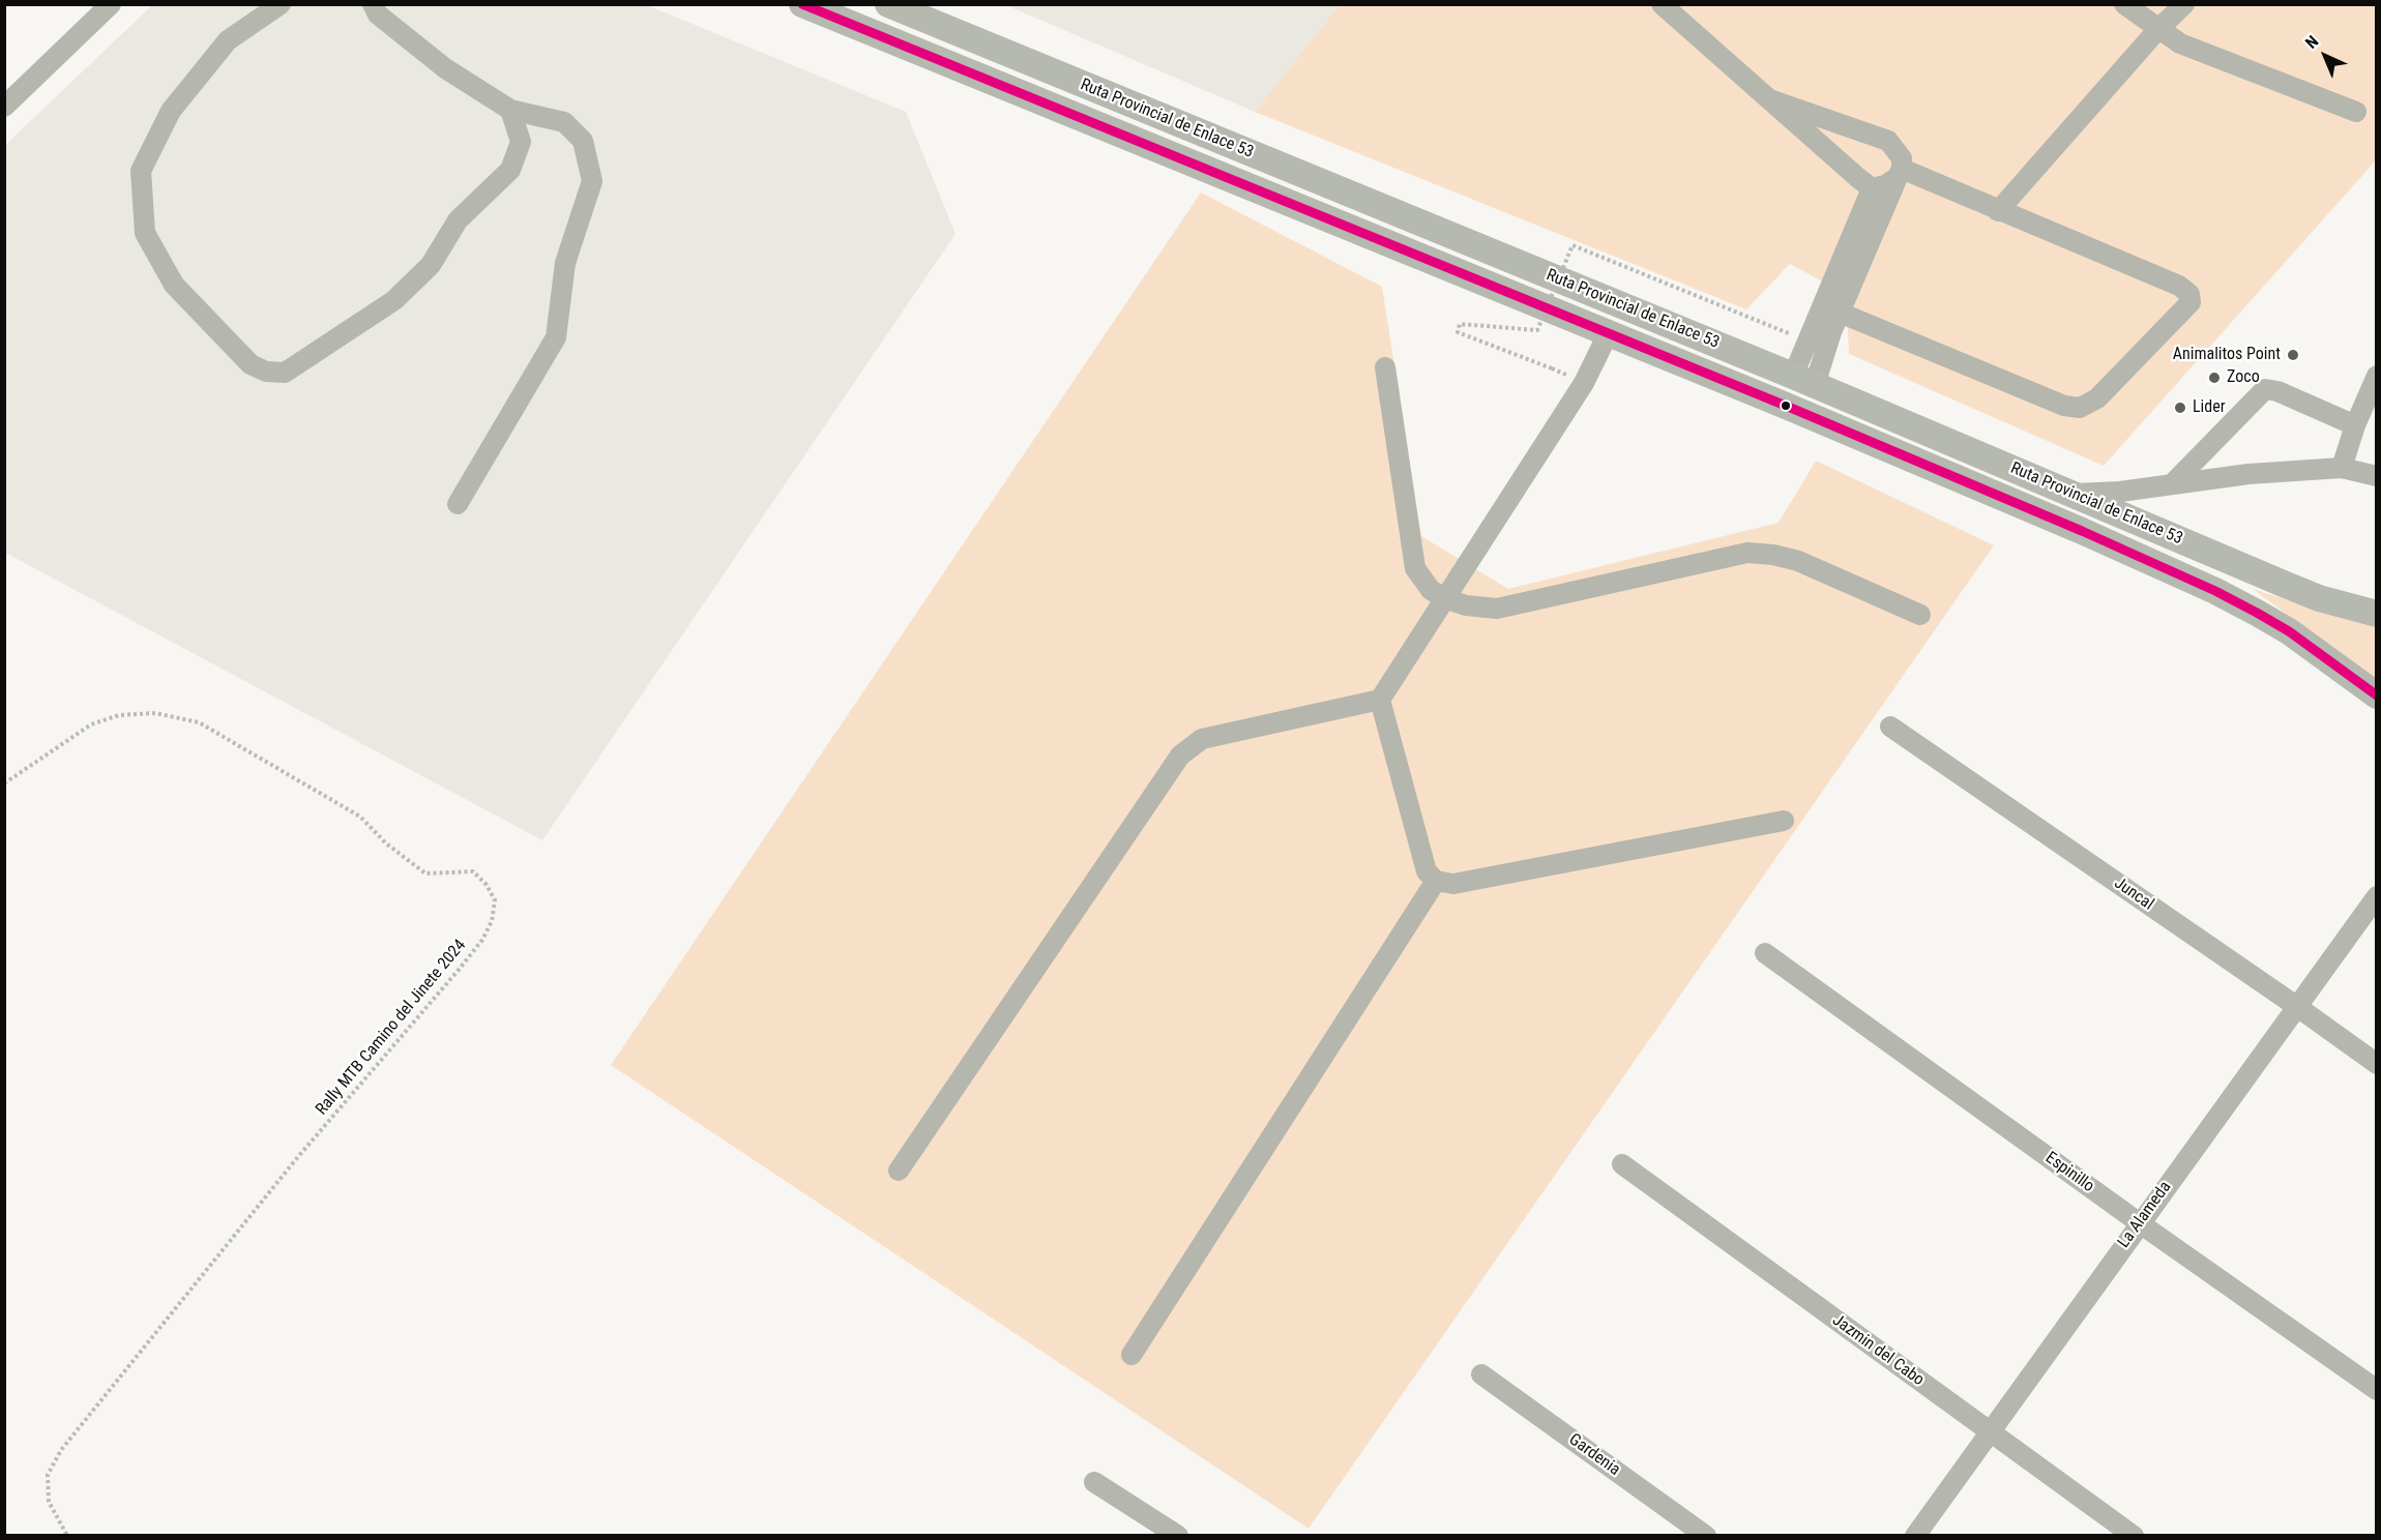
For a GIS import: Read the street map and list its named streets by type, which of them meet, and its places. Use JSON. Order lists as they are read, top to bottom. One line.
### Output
{"streets":{"main road":["Ruta Provincial de Enlace 53"],"street":["Juncal","Espinillo","La Alameda","Jazmin del Cabo","Gardenia"],"path":["Rally MTB Camino del Jinete 2024"]},"crossings":[["Juncal","La Alameda"],["Espinillo","La Alameda"],["La Alameda","Jazmin del Cabo"]],"places":["Animalitos Point","Zoco","Lider"],"north":"top left"}
